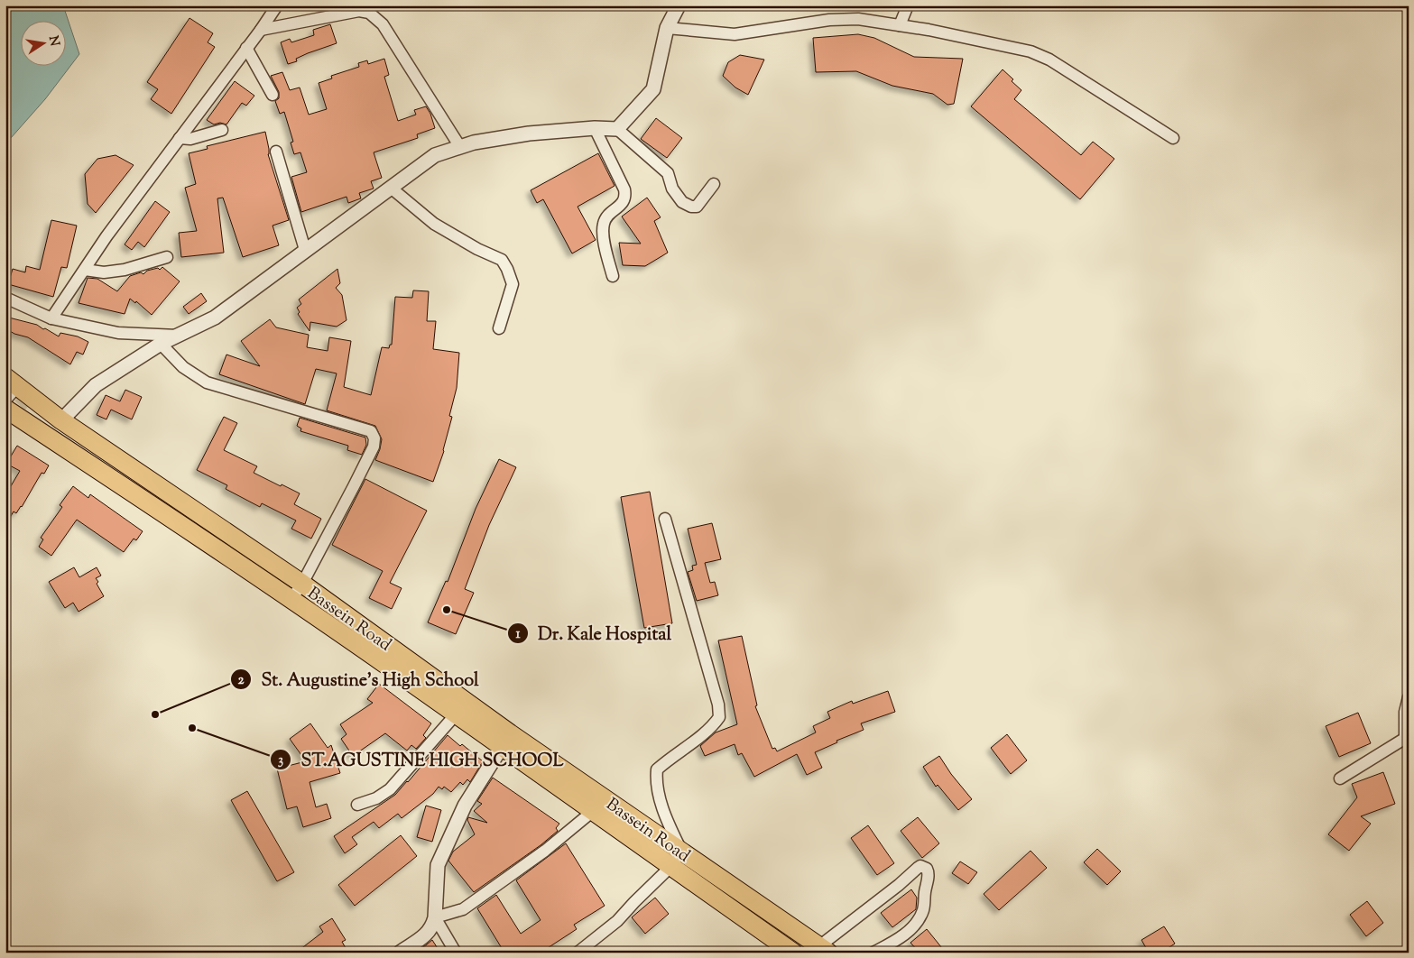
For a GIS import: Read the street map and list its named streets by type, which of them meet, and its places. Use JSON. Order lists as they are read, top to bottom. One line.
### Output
{"streets":{"main road":["Bassein Road"]},"places":["Dr. Kale Hospital","St. Augustine's High School","ST.AGUSTINE HIGH SCHOOL"],"north":"right"}
